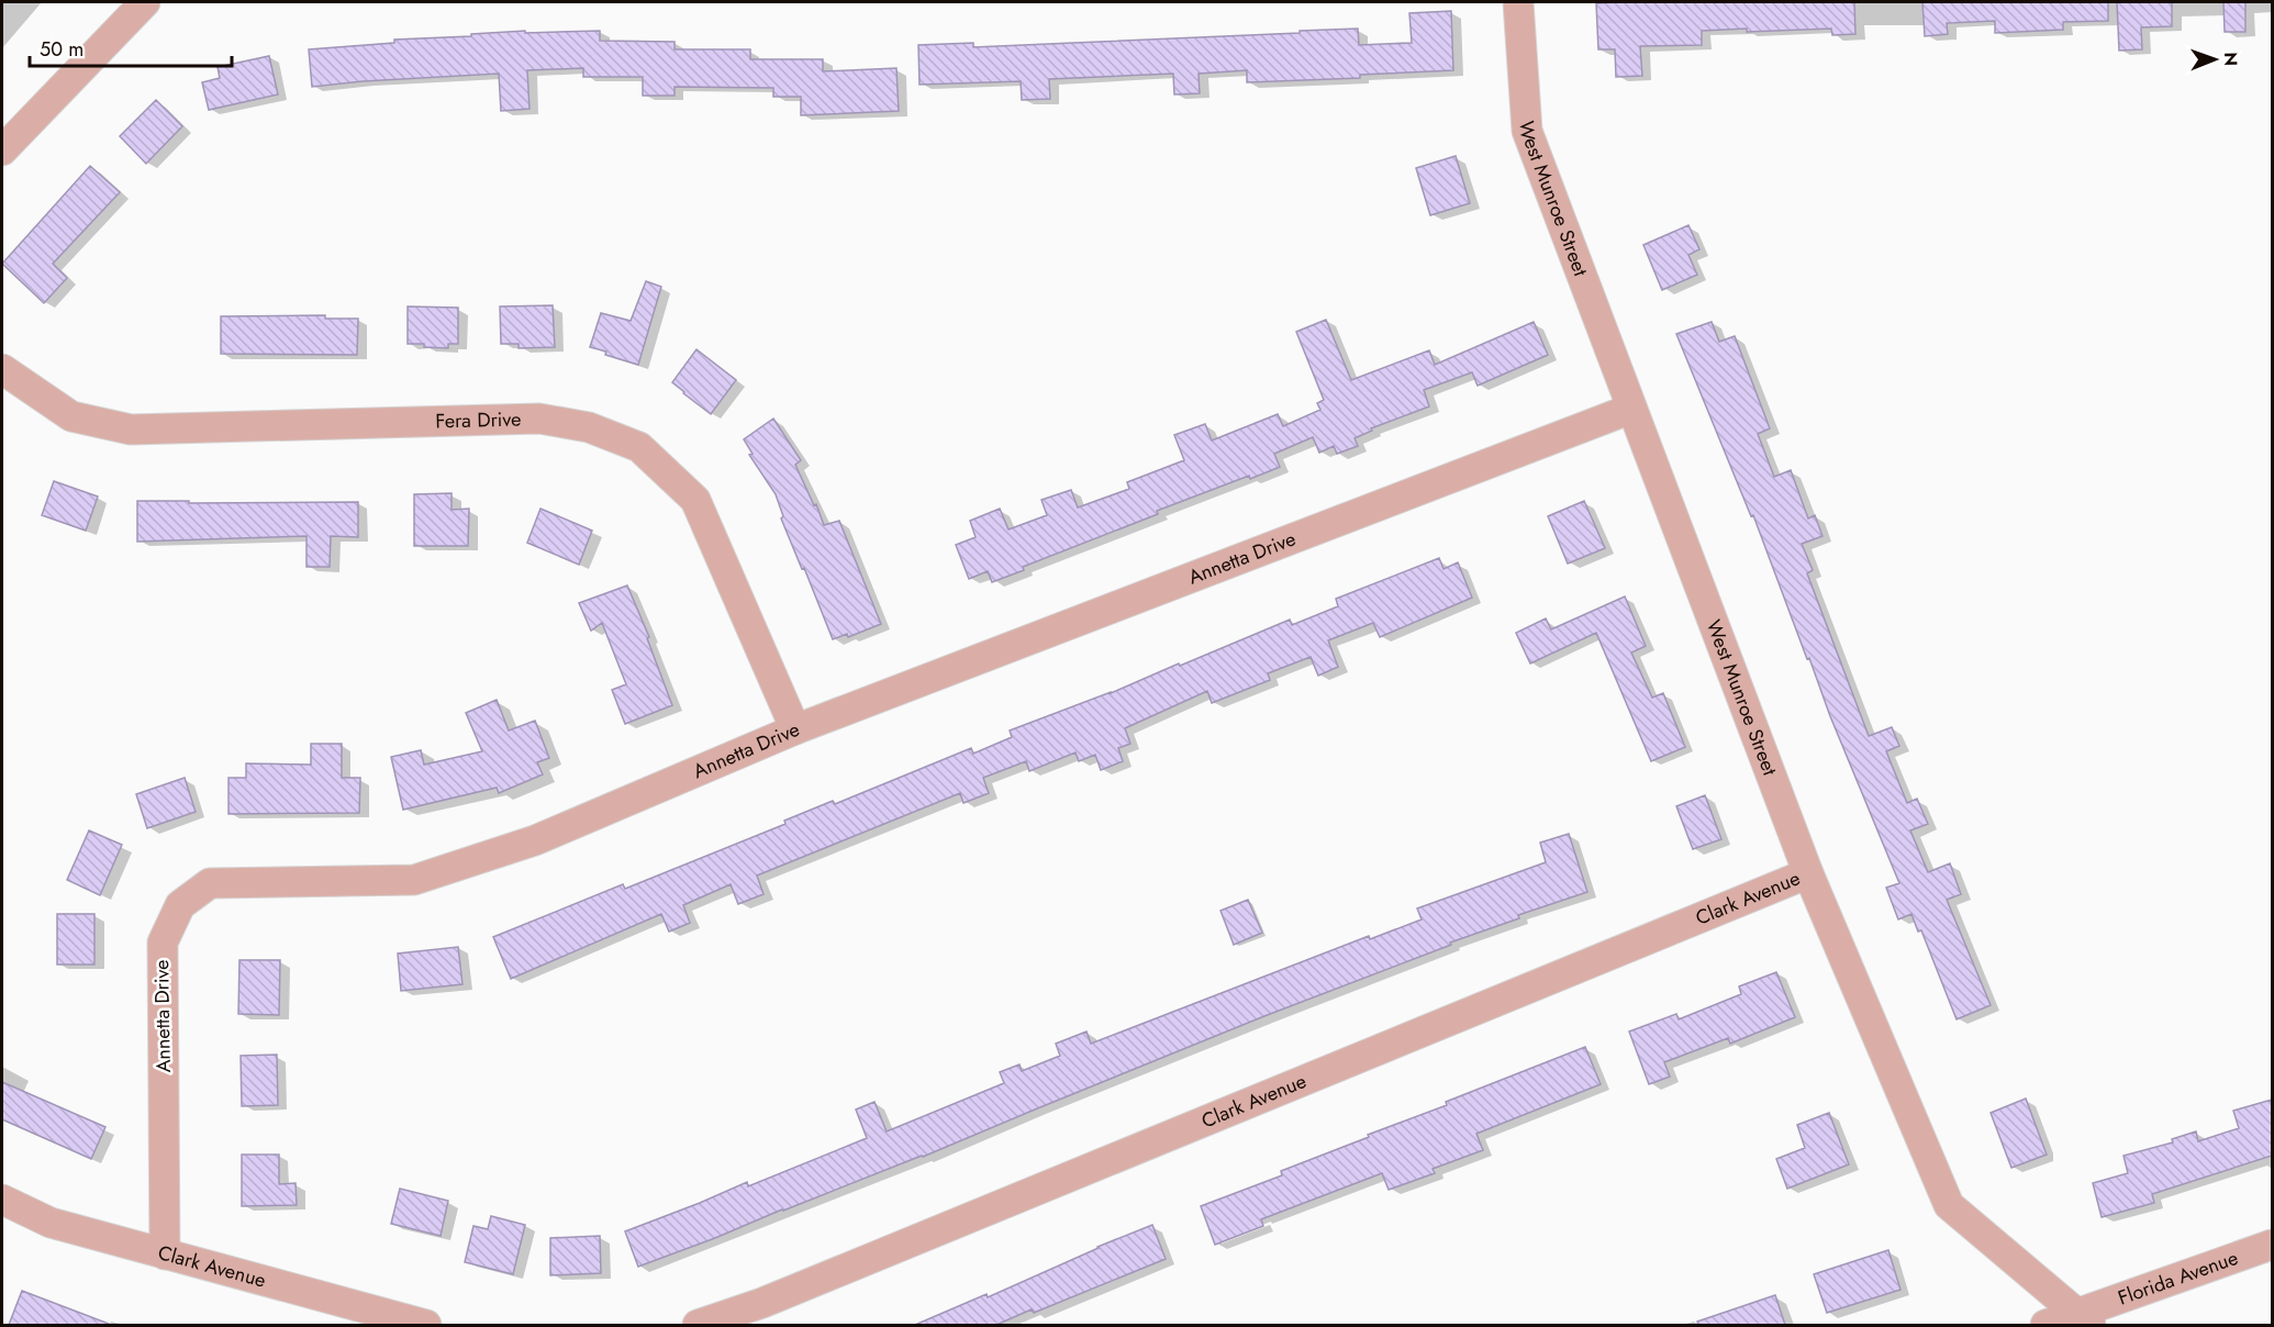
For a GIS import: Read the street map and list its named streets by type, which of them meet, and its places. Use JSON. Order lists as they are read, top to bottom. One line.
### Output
{"streets":{"street":["West Munroe Street","Fera Drive","Annetta Drive","Clark Avenue","Florida Avenue"]},"crossings":[["West Munroe Street","Annetta Drive"],["West Munroe Street","Clark Avenue"],["West Munroe Street","Florida Avenue"],["Fera Drive","Annetta Drive"],["Annetta Drive","Clark Avenue"]],"scale_bar":"50 m","north":"right"}
